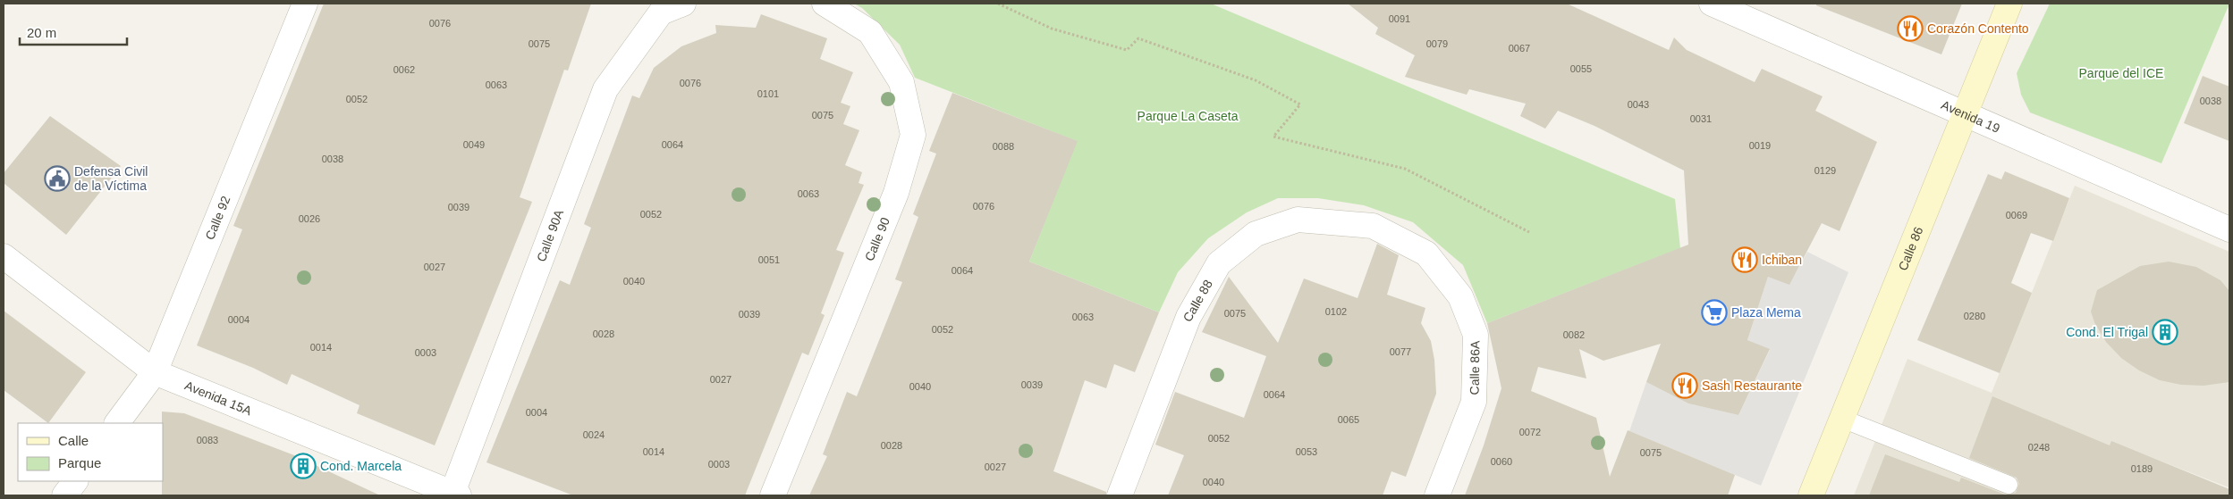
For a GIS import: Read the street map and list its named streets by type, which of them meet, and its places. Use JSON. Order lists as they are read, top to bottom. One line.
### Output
{"streets":{"street":["Avenida 19","Calle 92","Calle 90A","Calle 90","Calle 86","Calle 88","Calle 86A","Avenida 15A"]},"crossings":[["Avenida 19","Calle 86"],["Calle 92","Avenida 15A"],["Calle 90A","Avenida 15A"],["Calle 88","Calle 86A"]],"parks":["Parque del ICE","Parque La Caseta"],"places":{"restaurant":["Corazón Contento","Ichiban","Sash Restaurante"],"public building":["Defensa Civil de la Víctima"],"supermarket":["Plaza Mema"],"building":["Cond. El Trigal","Cond. Marcela"]},"house_numbers":["0091","0076","0075","0079","0067","0055","0062","0076","0063","0101","0052","0038","0043","0075","0031","0049","0064","0019","0088","0038","0129","0063","0076","0039","0052","0069","0026","0051","0027","0064","0040","0102","0075","0039","0280","0063","0004","0052","0028","0082","0014","0077","0003","0027","0039","0040","0064","0004","0065","0072","0024","0052","0083","0028","0248","0014","0053","0075","0060","0003","0027","0189","0040"],"legend":["Calle","Parque"],"scale_bar":"20 m"}
